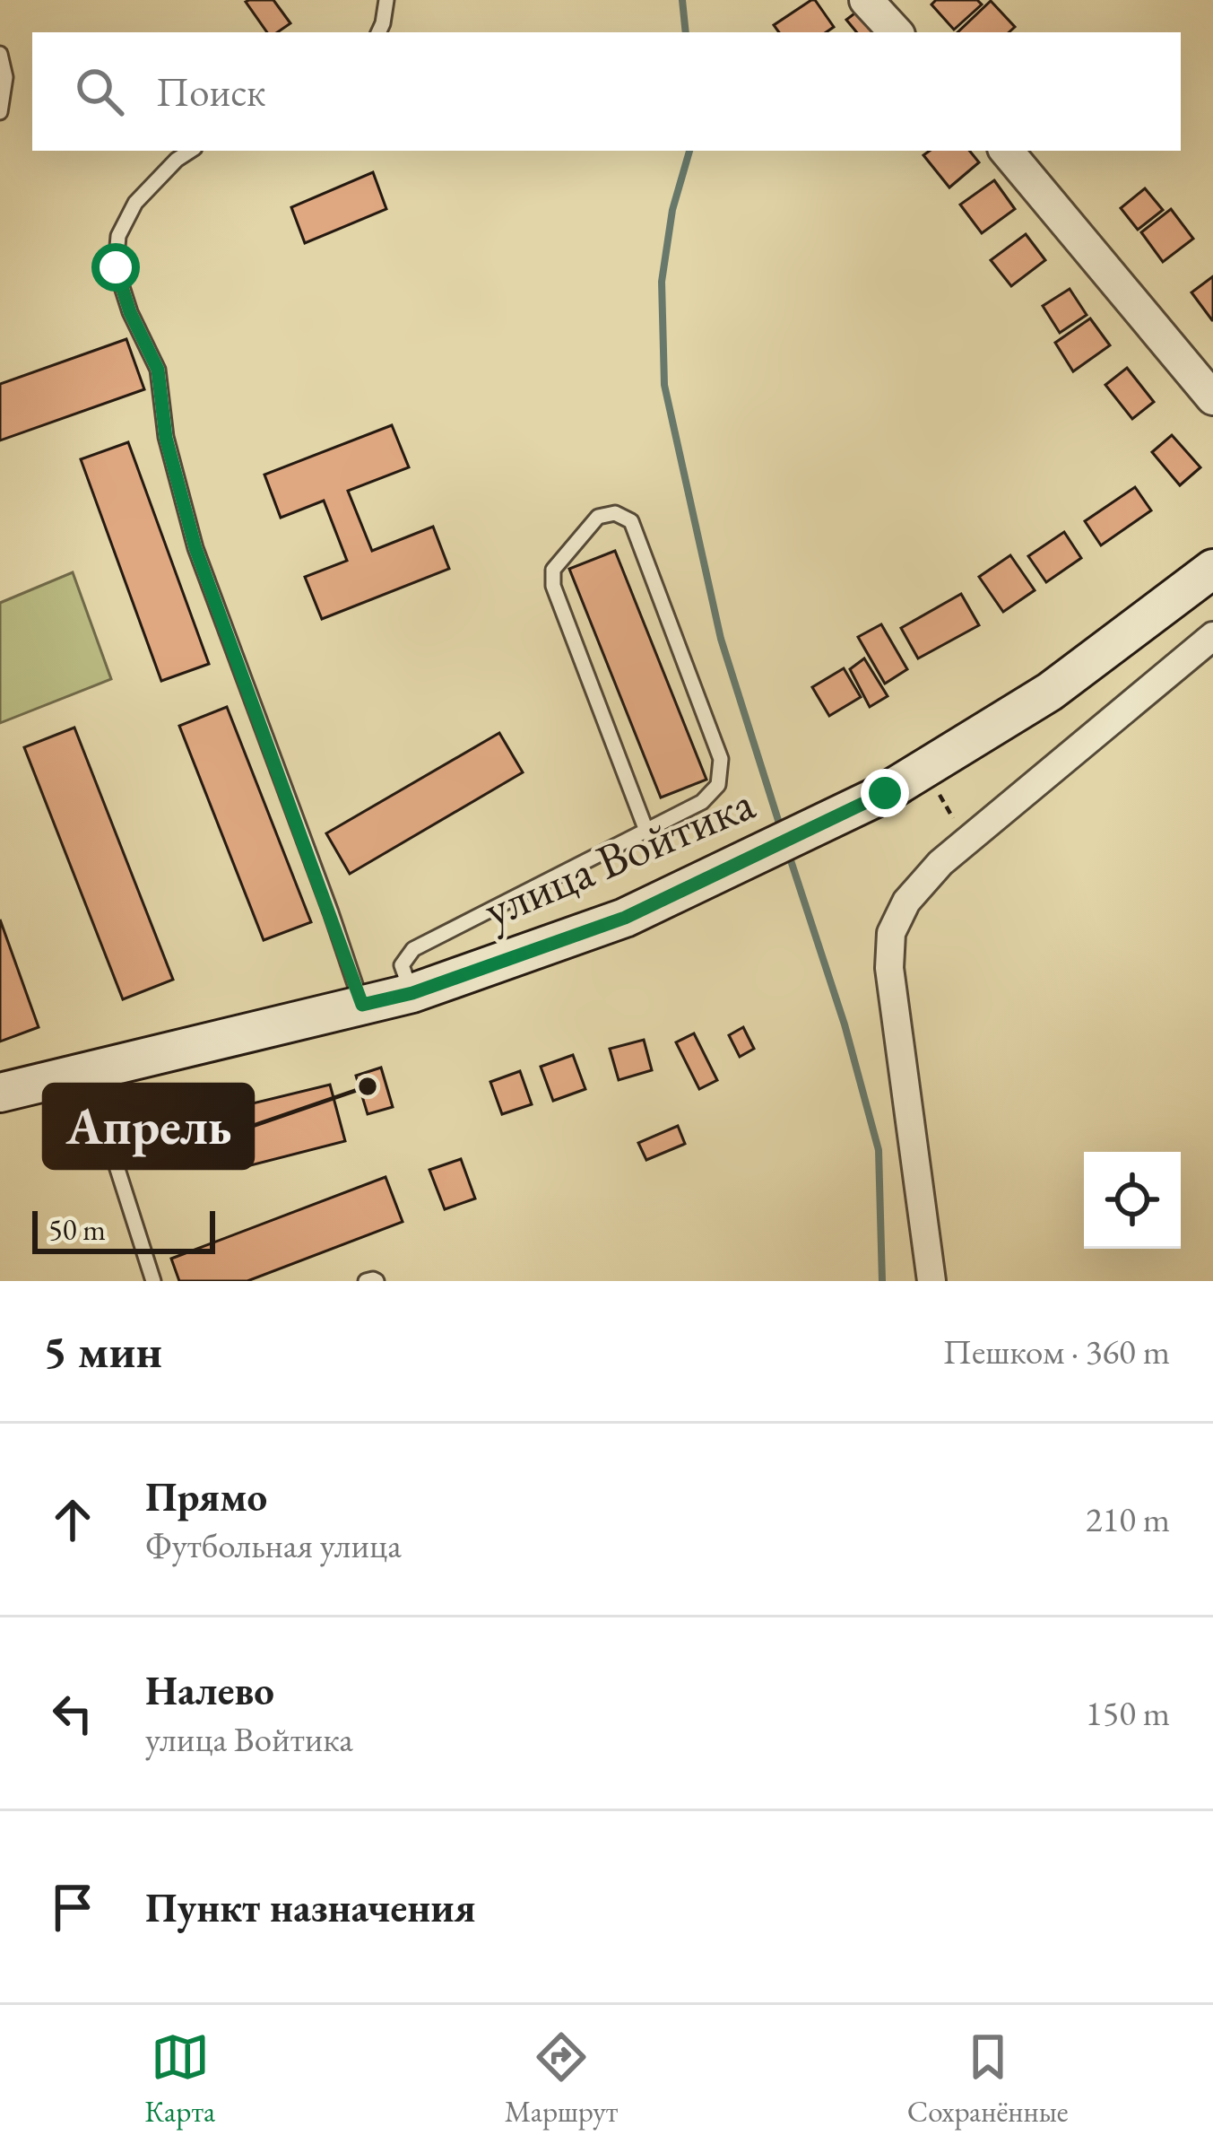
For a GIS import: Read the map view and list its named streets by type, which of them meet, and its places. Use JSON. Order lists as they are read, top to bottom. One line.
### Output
{"streets":{"main road":["улица Войтика"]},"places":["Апрель"],"scale_bar":"50 m","page":{"search":"Поиск","scale":"50 m","heading":["5 мин","Пешком · 360 m"],"list":[["Прямо","Футбольная улица","210 m"],["Налево","улица Войтика","150 m"],"Пункт назначения"],"nav":["Карта","Маршрут","Сохранённые"]}}
